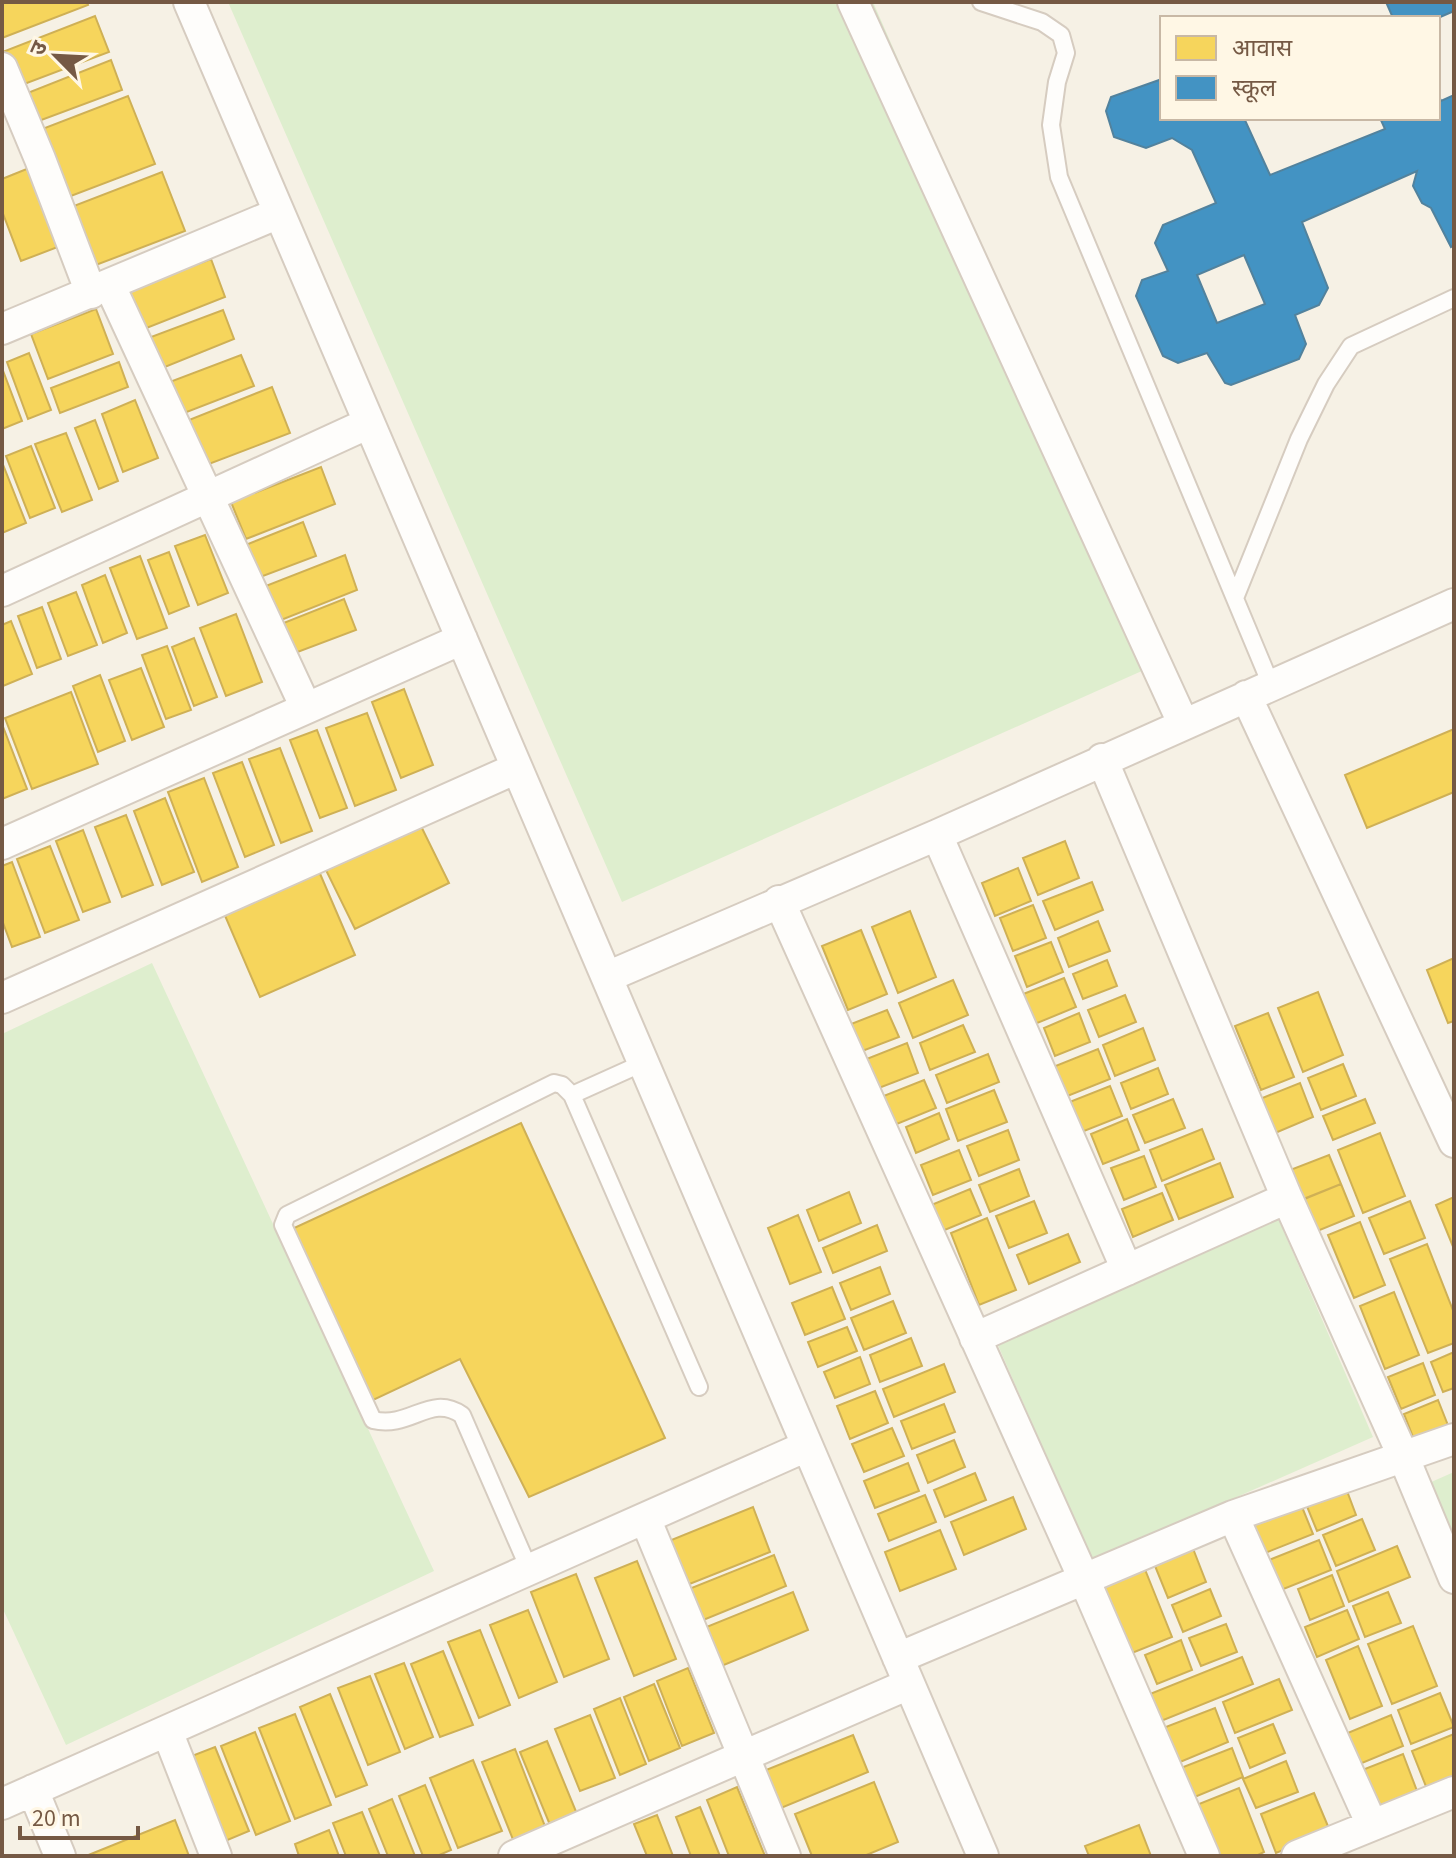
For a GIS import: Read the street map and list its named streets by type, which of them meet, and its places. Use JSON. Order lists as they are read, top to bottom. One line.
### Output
{"legend":["आवास","स्कूल"],"scale_bar":"20 m","north":"top left"}
